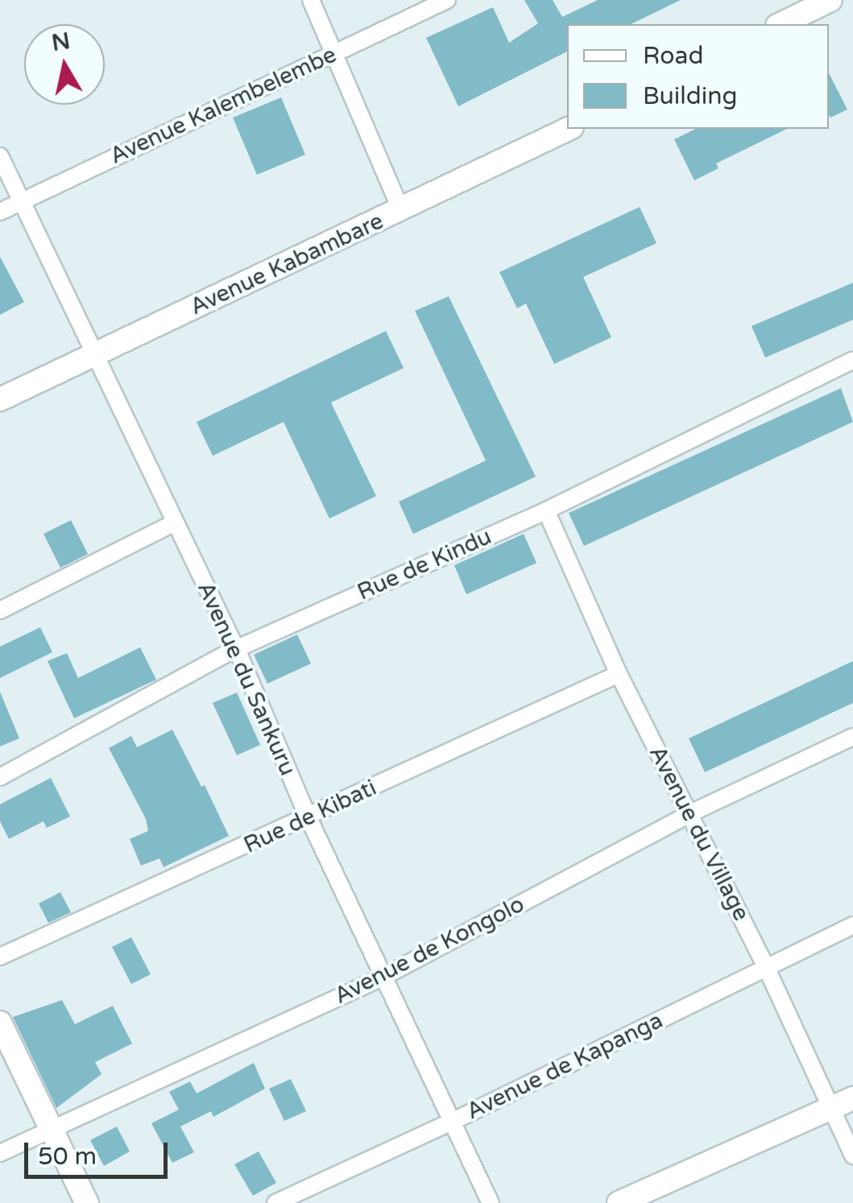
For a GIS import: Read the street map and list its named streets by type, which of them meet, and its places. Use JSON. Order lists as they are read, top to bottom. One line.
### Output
{"streets":{"main road":["Avenue Kabambare"],"street":["Avenue Kalembelembe","Rue de Kindu","Avenue du Sankuru","Rue de Kibati","Avenue du Village","Avenue de Kongolo","Avenue de Kapanga"]},"crossings":[["Avenue Kalembelembe","Avenue du Sankuru"],["Avenue Kabambare","Avenue du Sankuru"],["Rue de Kindu","Avenue du Sankuru"],["Rue de Kindu","Avenue du Village"],["Avenue du Sankuru","Rue de Kibati"],["Avenue du Sankuru","Avenue de Kongolo"],["Avenue du Sankuru","Avenue de Kapanga"],["Rue de Kibati","Avenue du Village"],["Avenue du Village","Avenue de Kongolo"],["Avenue du Village","Avenue de Kapanga"]],"legend":["Road","Building"],"scale_bar":"50 m","north":"top"}
